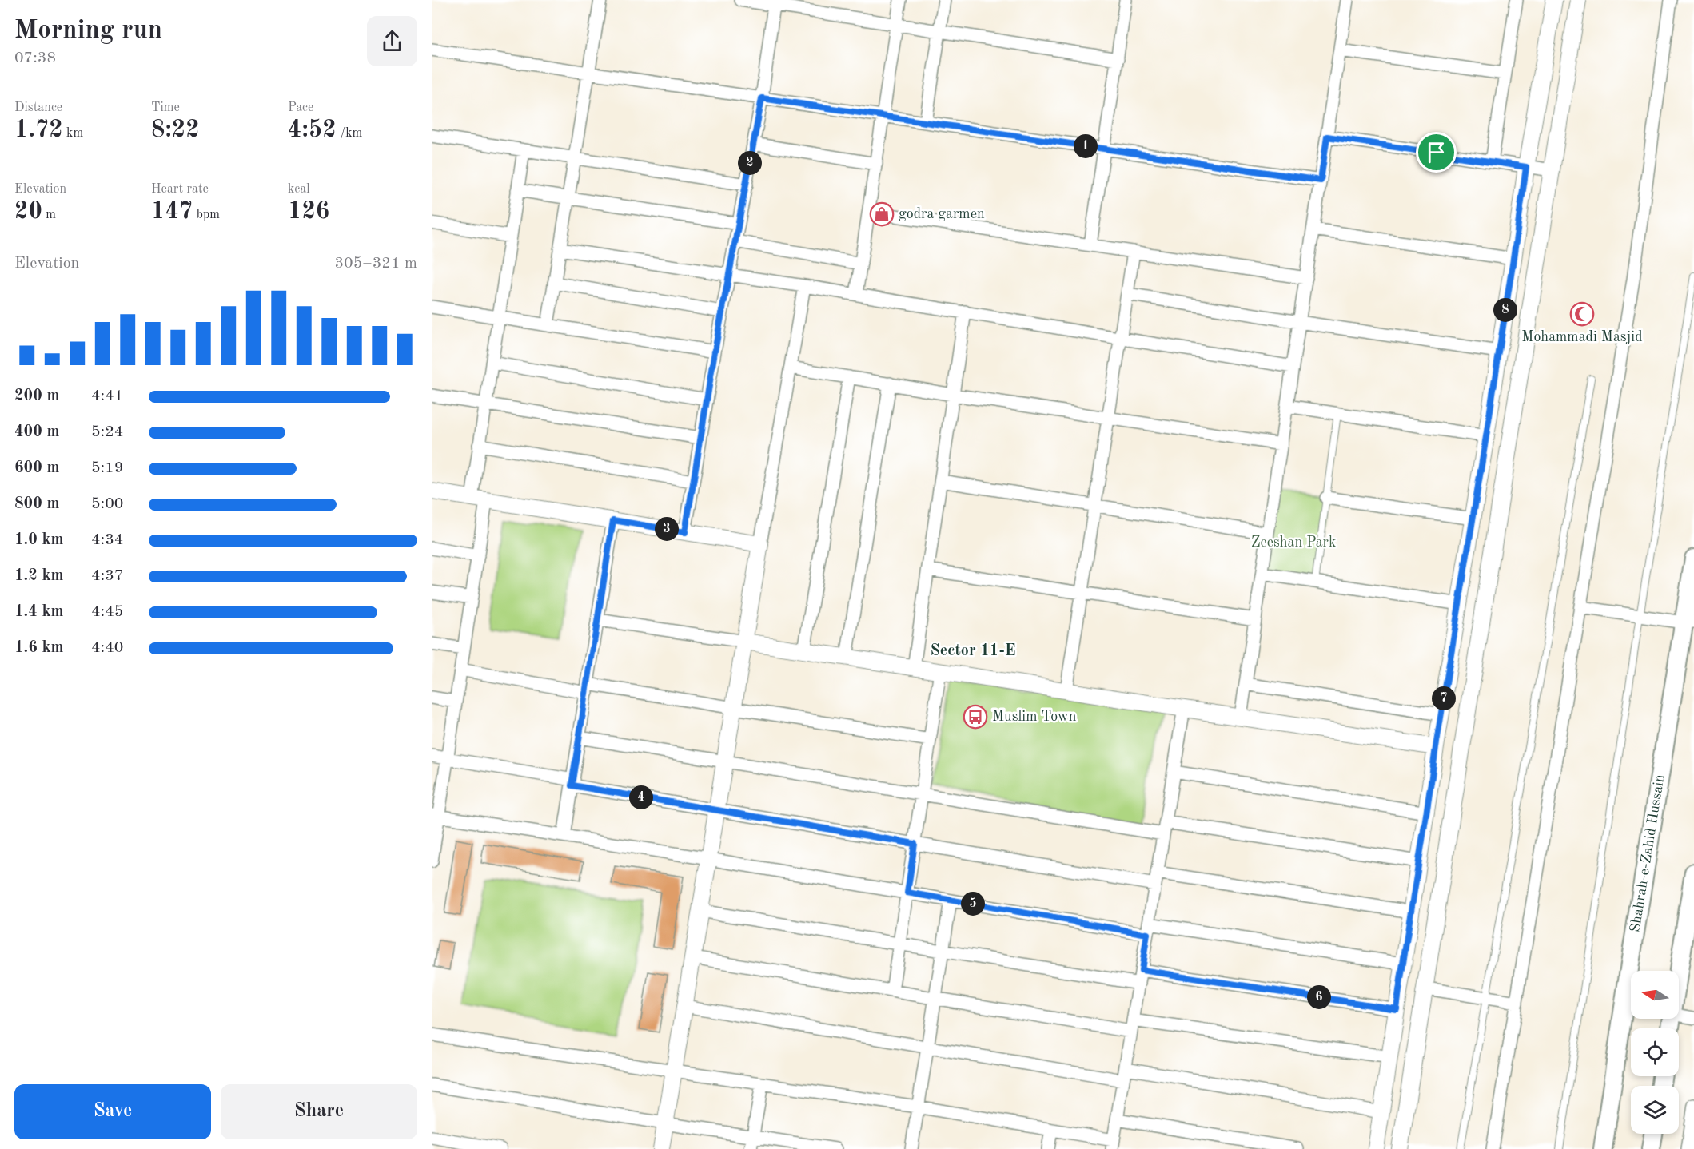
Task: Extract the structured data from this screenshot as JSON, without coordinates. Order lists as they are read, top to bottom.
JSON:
{
  "streets": {
    "main road": ["Shahrah-e-Zahid Hussain"]
  },
  "districts": ["Sector 11-E"],
  "parks": ["Zeeshan Park"],
  "places": {
    "shop": ["godra garmen"],
    "mosque": ["Mohammadi Masjid"],
    "bus stop": ["Muslim Town"]
  },
  "north": "left",
  "page": {
    "heading": ["Morning run", "07:38"],
    "stats": [
      ["Distance", "1.72 km"],
      ["Time", "8:22"],
      ["Pace", "4:52 /km"],
      ["Elevation", "20 m"],
      ["Heart rate", "147 bpm"],
      ["kcal", "126"]
    ],
    "pins": [
      "1",
      "2",
      "8",
      "3",
      "7",
      "4",
      "5",
      "6"
    ],
    "chart": ["Elevation", "305–321 m"],
    "list": [
      {
        "name": "200 m",
        "note": "4:41"
      },
      {
        "name": "400 m",
        "note": "5:24"
      },
      {
        "name": "600 m",
        "note": "5:19"
      },
      {
        "name": "800 m",
        "note": "5:00"
      },
      {
        "name": "1.0 km",
        "note": "4:34"
      },
      {
        "name": "1.2 km",
        "note": "4:37"
      },
      {
        "name": "1.4 km",
        "note": "4:45"
      },
      {
        "name": "1.6 km",
        "note": "4:40"
      }
    ],
    "buttons": ["Save", "Share"]
  }
}
